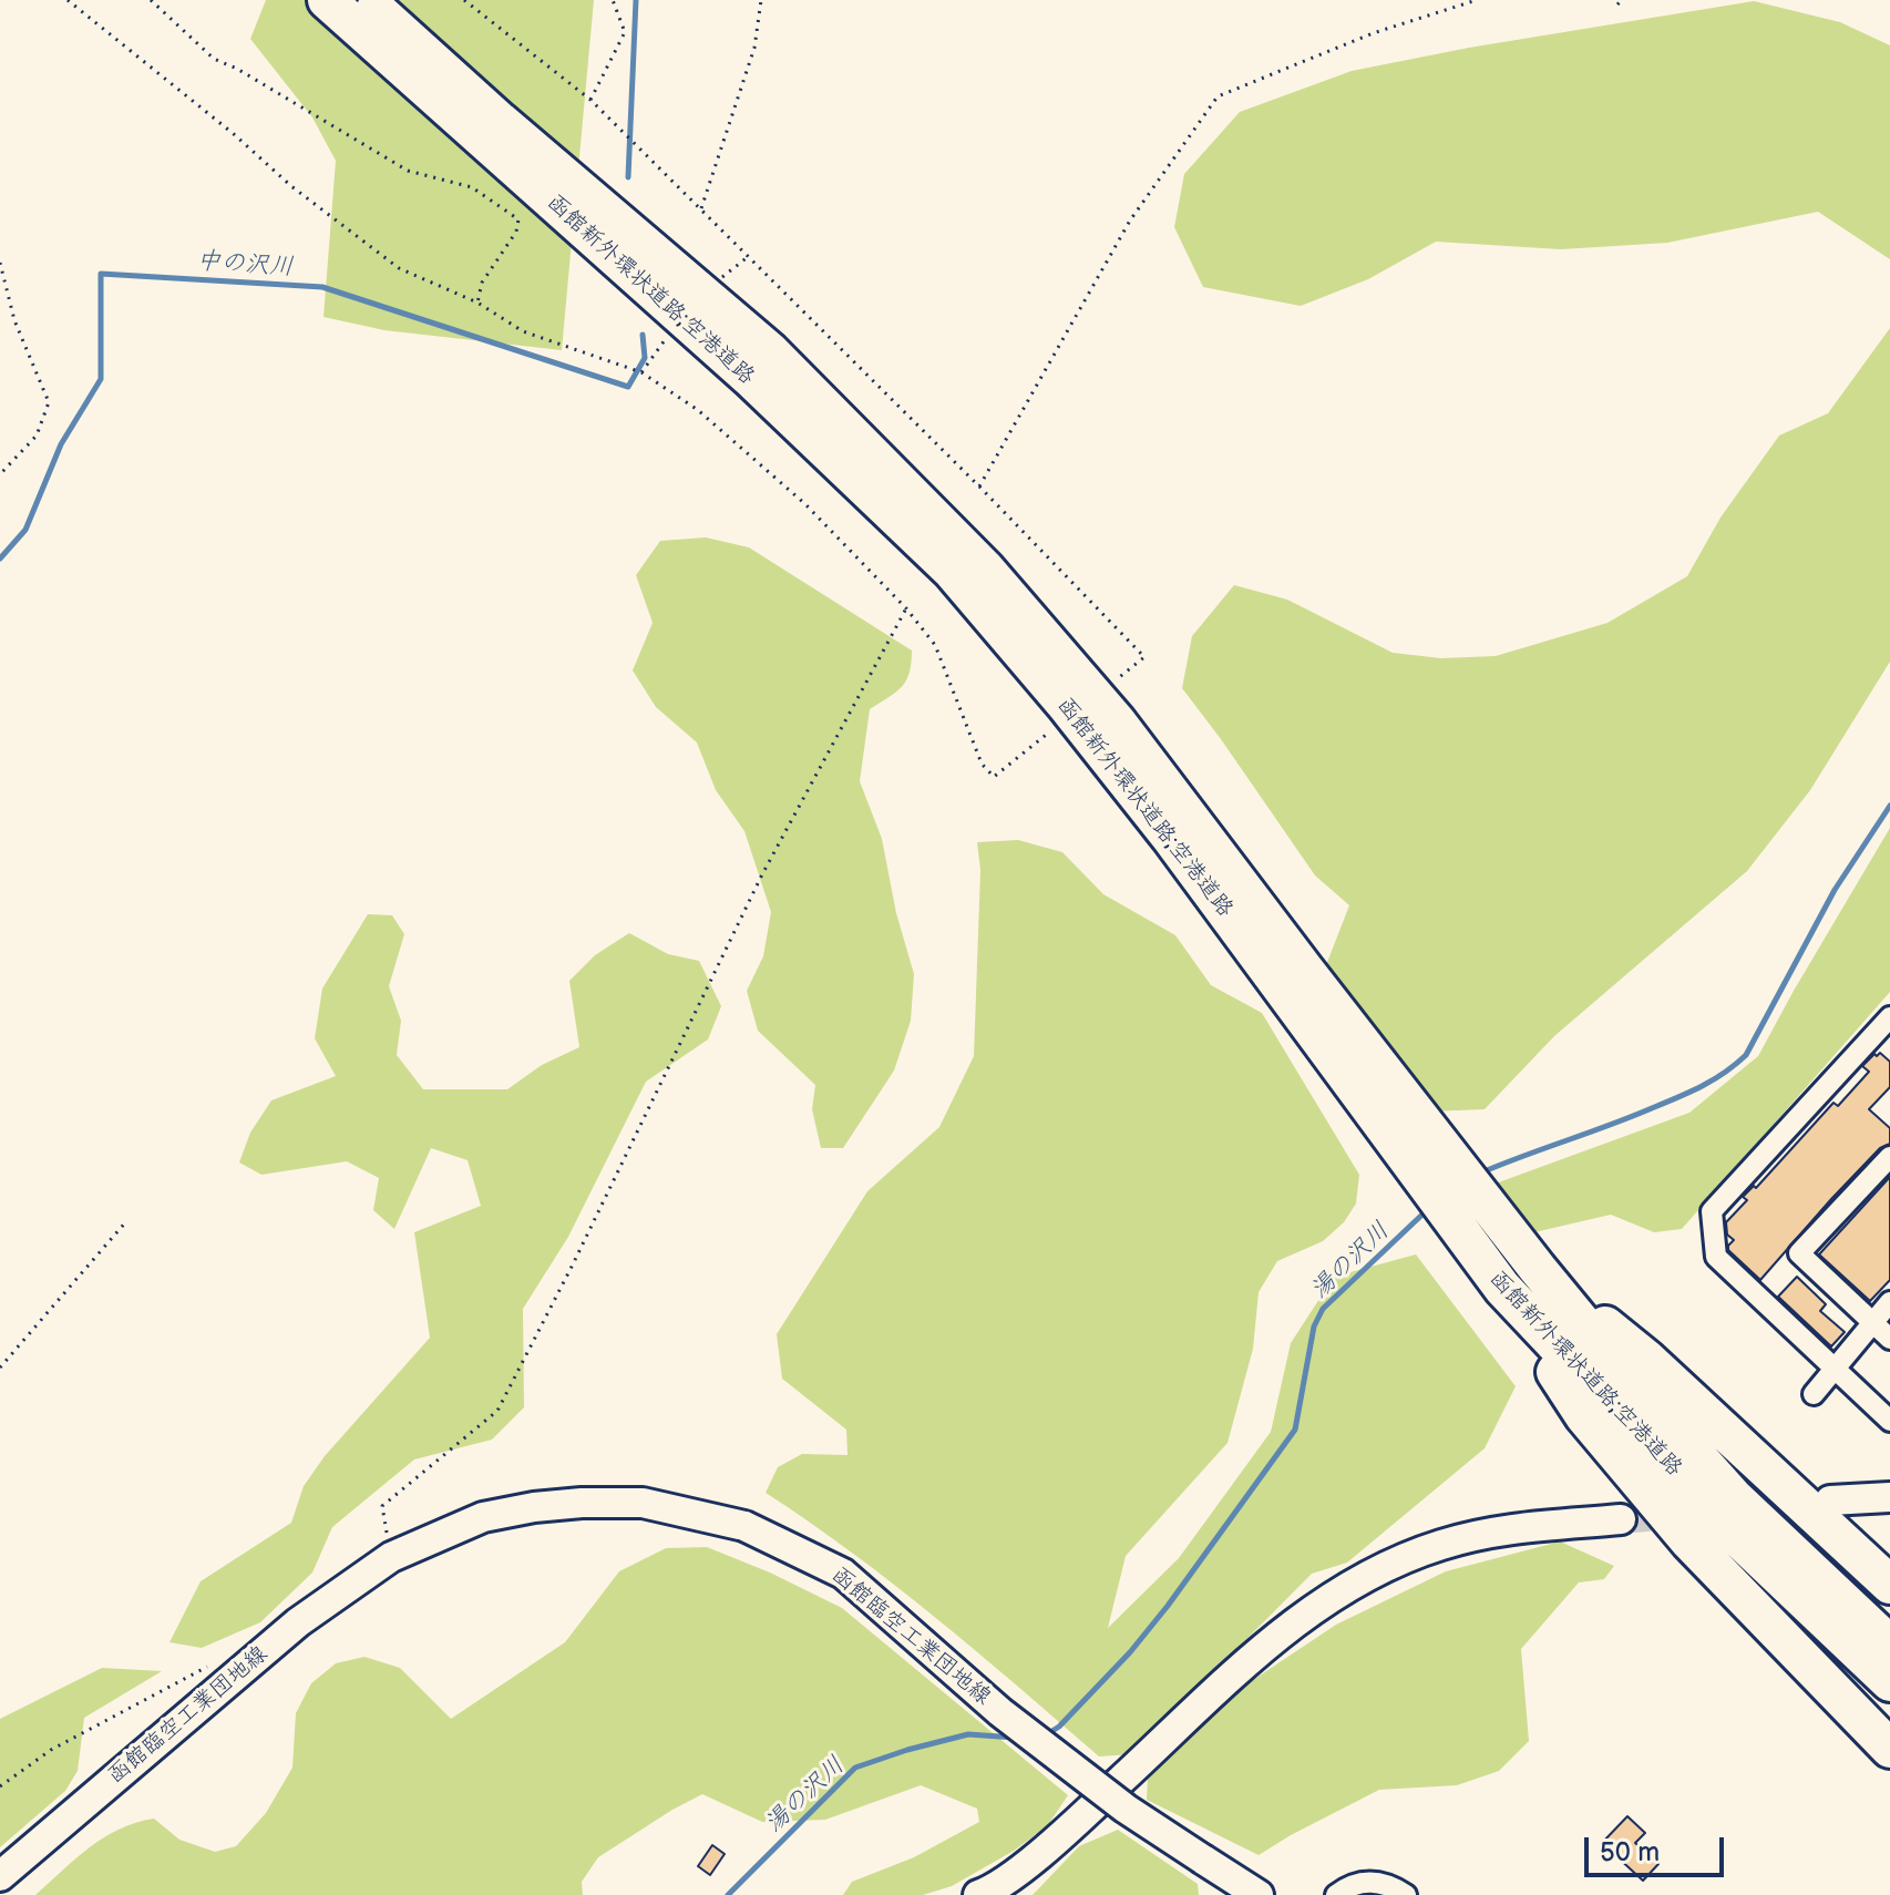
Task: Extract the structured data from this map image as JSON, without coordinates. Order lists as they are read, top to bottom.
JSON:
{
  "streets": {
    "highway": ["函館新外環状道路;空港道路"],
    "main road": ["函館臨空工業団地線"]
  },
  "water": ["中の沢川", "湯の沢川"],
  "scale_bar": "50 m"
}
